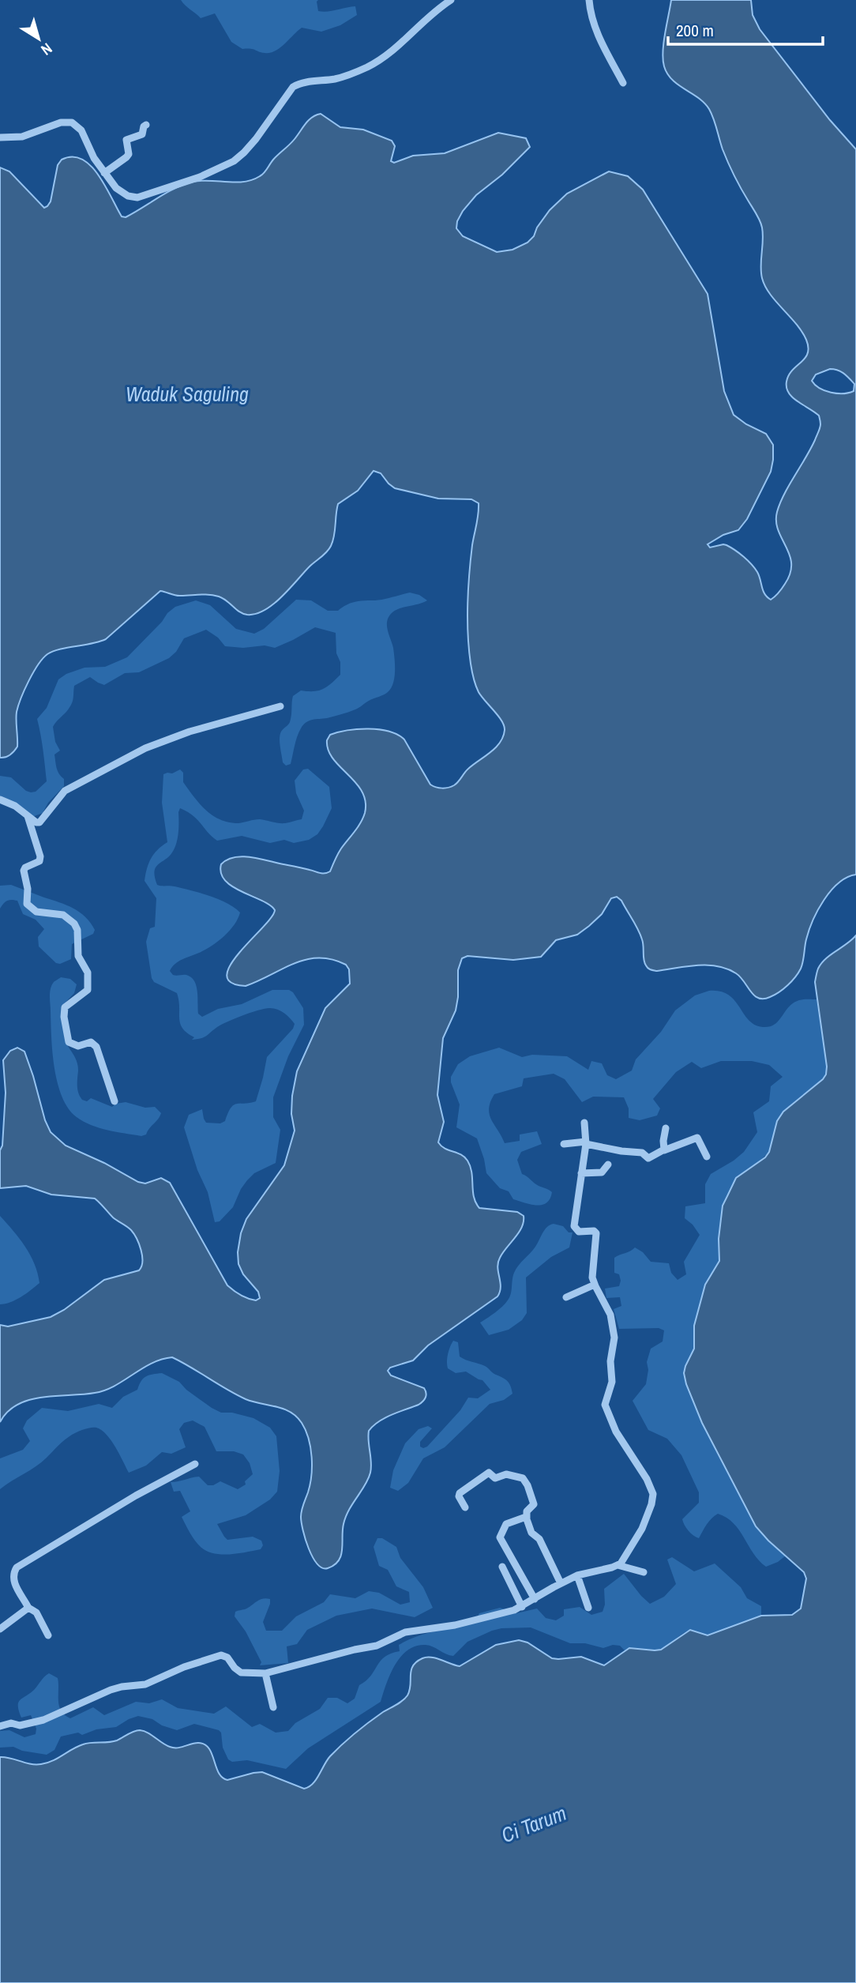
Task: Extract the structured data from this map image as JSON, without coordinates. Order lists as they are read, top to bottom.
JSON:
{
  "water": ["Waduk Saguling", "Ci Tarum"],
  "scale_bar": "200 m",
  "north": "bottom right"
}
